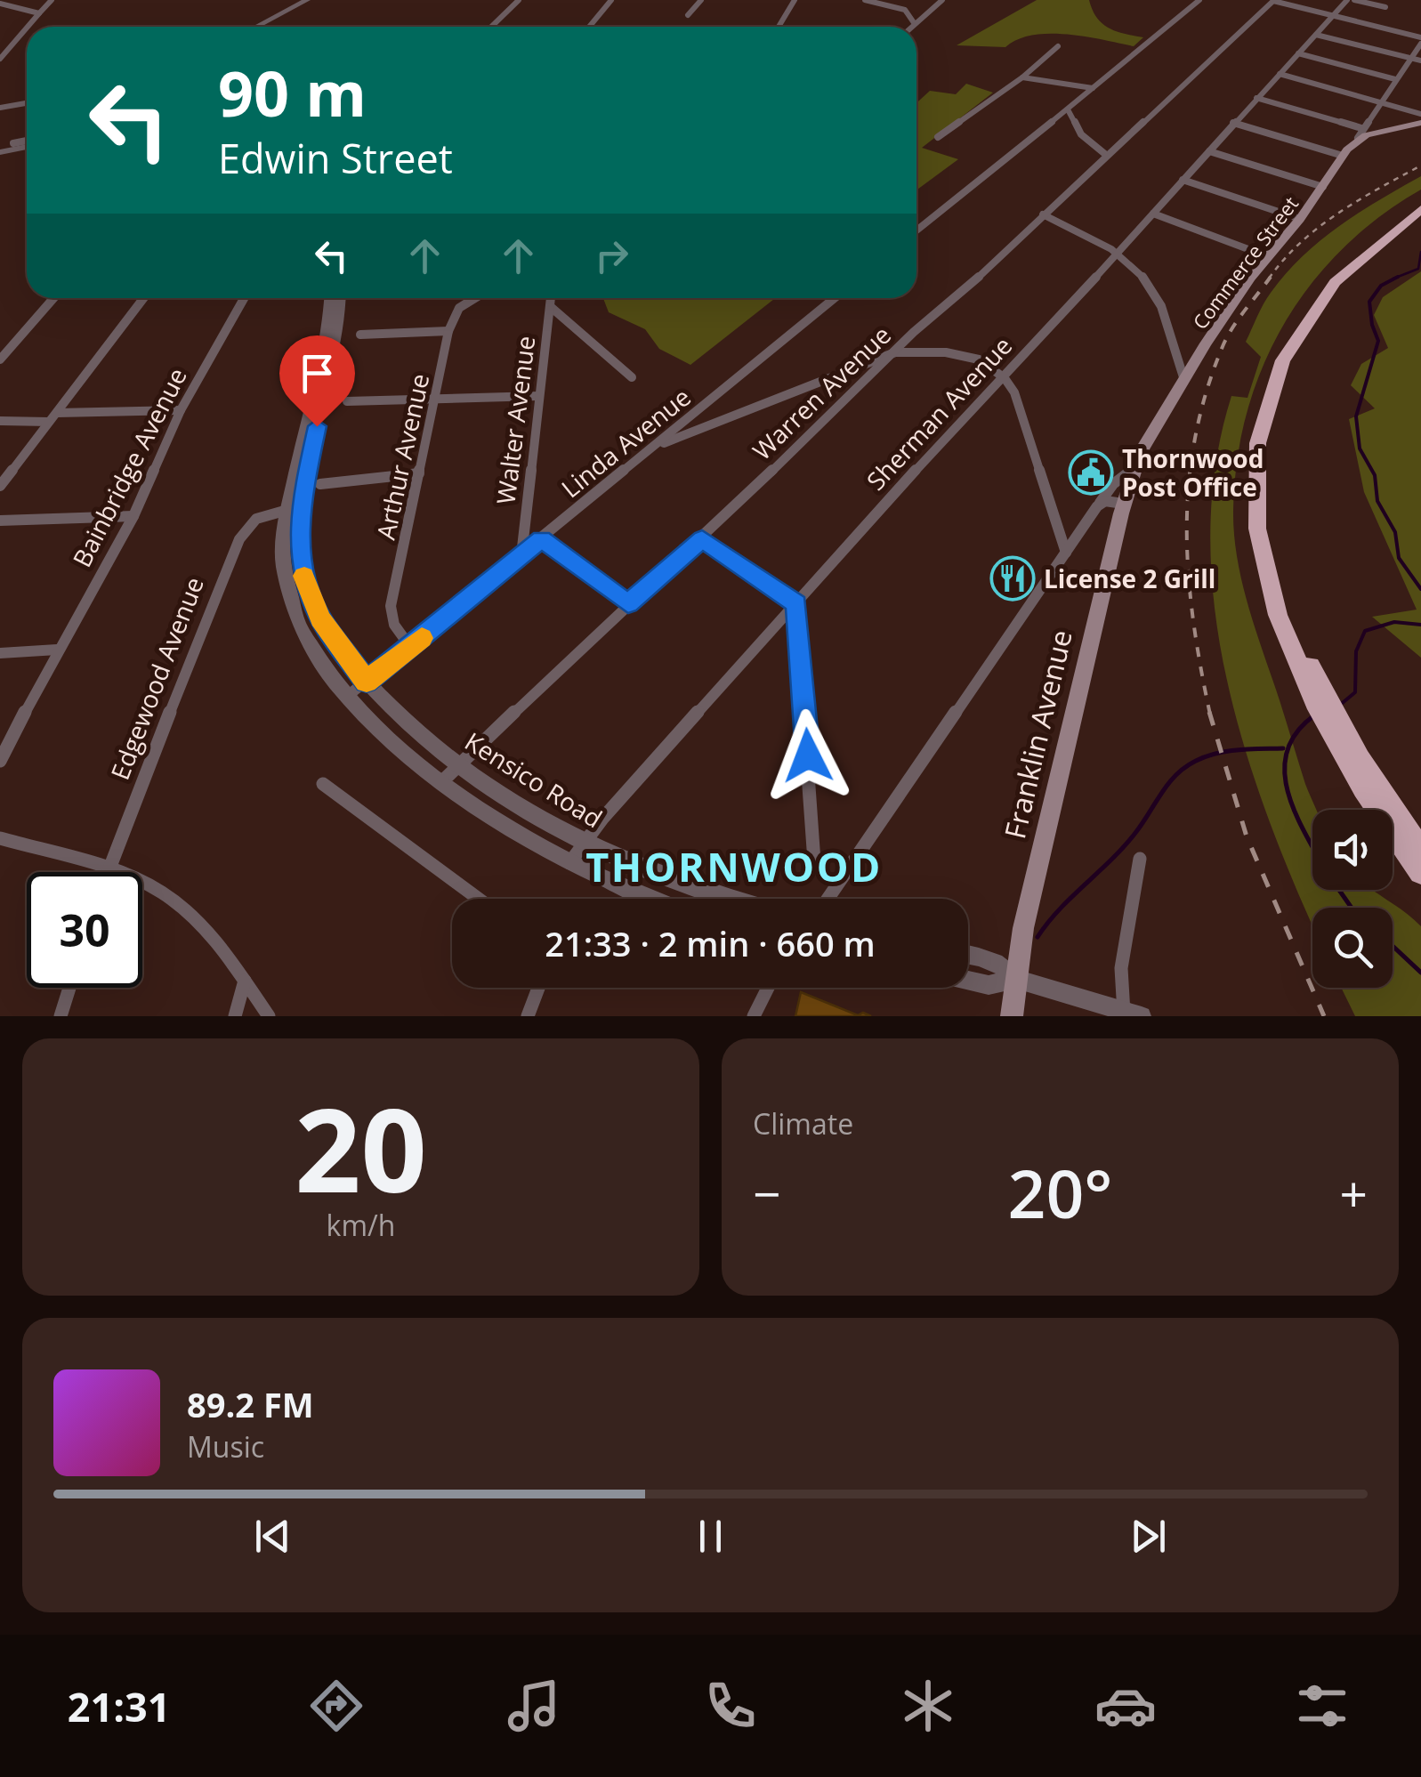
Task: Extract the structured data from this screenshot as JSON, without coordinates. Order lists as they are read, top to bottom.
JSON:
{
  "streets": {
    "main road": ["Commerce Street", "Franklin Avenue"],
    "street": [
      "Warren Avenue",
      "Sherman Avenue",
      "Walter Avenue",
      "Linda Avenue",
      "Arthur Avenue",
      "Bainbridge Avenue",
      "Edgewood Avenue",
      "Kensico Road"
    ]
  },
  "crossings": [
    ["Commerce Street", "Franklin Avenue"],
    ["Warren Avenue", "Kensico Road"],
    ["Sherman Avenue", "Kensico Road"],
    ["Walter Avenue", "Linda Avenue"],
    ["Linda Avenue", "Arthur Avenue"],
    ["Linda Avenue", "Kensico Road"]
  ],
  "districts": ["THORNWOOD"],
  "places": {
    "public building": ["Thornwood Post Office"],
    "restaurant": ["License 2 Grill"]
  },
  "page": {
    "turn": ["90 m", "Edwin Street"],
    "limit": "30",
    "trip": "21:33 · 2 min · 660 m",
    "tile": [
      ["20", "km/h"],
      "Climate"
    ],
    "heat": ["−", "20°", "+"],
    "song": ["89.2 FM", "Music"],
    "tabs": "21:31"
  }
}
